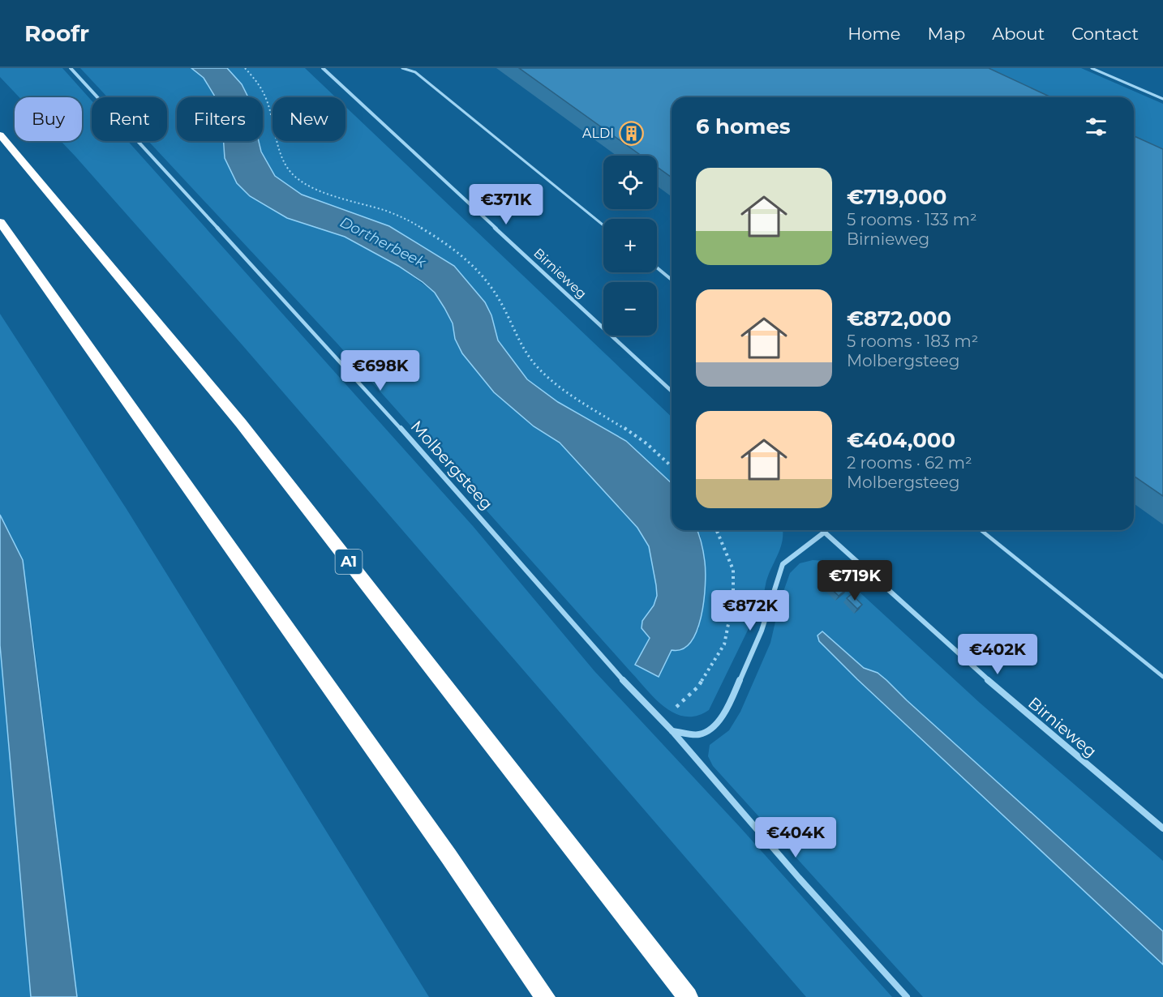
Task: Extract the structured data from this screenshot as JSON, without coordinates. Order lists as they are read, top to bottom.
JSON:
{
  "streets": {
    "highway": ["A1"],
    "street": ["Birnieweg", "Molbergsteeg"]
  },
  "water": ["Dortherbeek"],
  "places": {
    "building": ["ALDI"]
  },
  "page": {
    "header": "Roofr",
    "nav": [
      "Home",
      "Map",
      "About",
      "Contact"
    ],
    "chip": [
      "Buy",
      "Rent",
      "Filters",
      "New"
    ],
    "heading": "6 homes",
    "map_buttons": ["+", "−"],
    "list": [
      {
        "name": "€719,000",
        "note": "5 rooms · 133 m² · Birnieweg"
      },
      {
        "name": "€872,000",
        "note": "5 rooms · 183 m² · Molbergsteeg"
      },
      {
        "name": "€404,000",
        "note": "2 rooms · 62 m² · Molbergsteeg"
      }
    ],
    "price": [
      "€371K",
      "€698K",
      "€719K",
      "€872K",
      "€402K",
      "€404K"
    ]
  }
}
